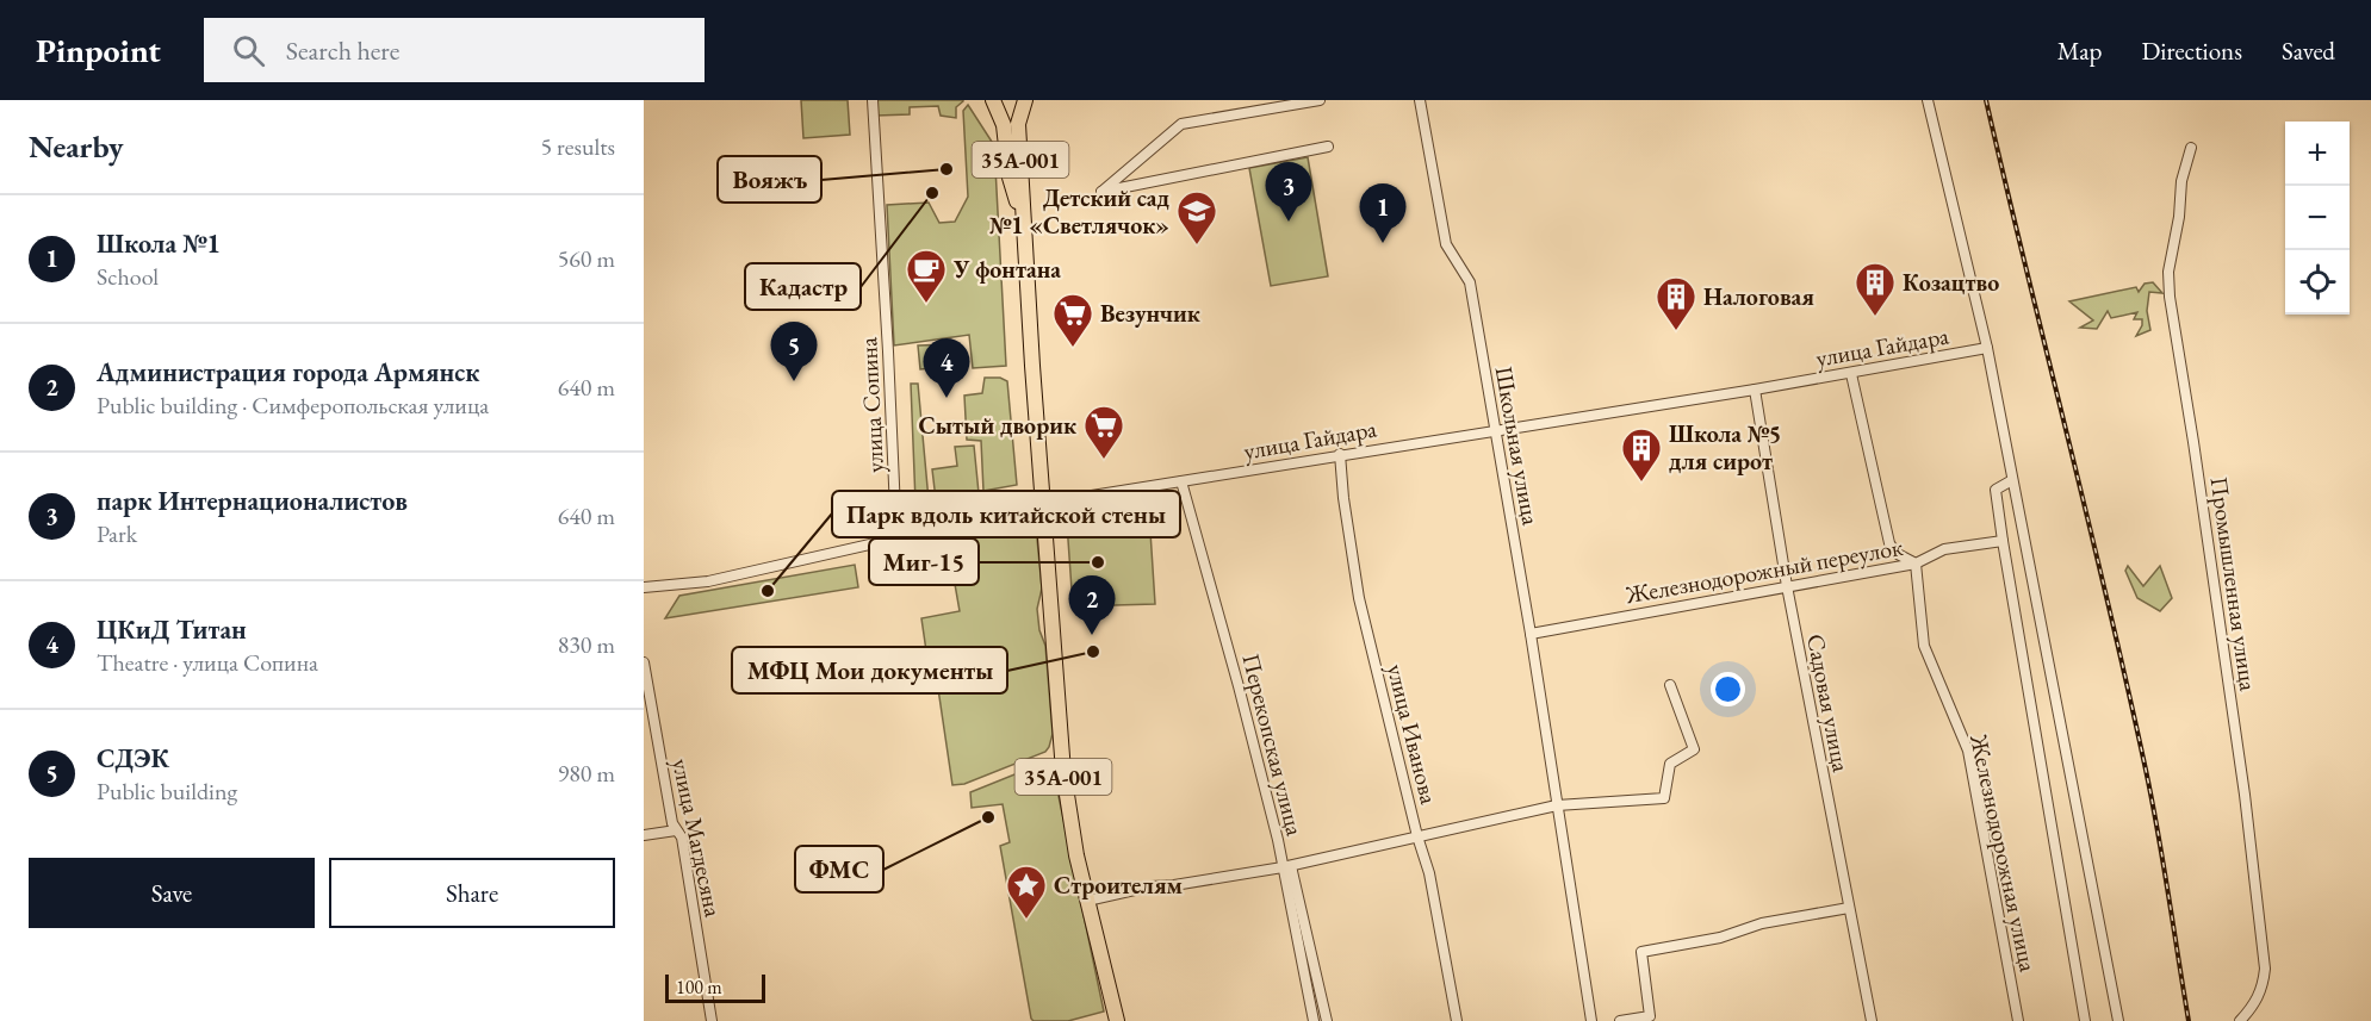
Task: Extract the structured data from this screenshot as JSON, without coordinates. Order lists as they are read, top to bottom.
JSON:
{
  "streets": {
    "highway": ["35А-001"],
    "street": [
      "улица Гайдара",
      "улица Сопина",
      "Школьная улица",
      "Железнодорожный переулок",
      "Промышленная улица",
      "Садовая улица",
      "улица Иванова",
      "Перекопская улица",
      "улица Магдесяна",
      "Железнодорожная улица"
    ]
  },
  "crossings": [
    ["35А-001", "улица Гайдара"],
    ["улица Гайдара", "улица Сопина"],
    ["улица Гайдара", "Школьная улица"],
    ["улица Гайдара", "Садовая улица"],
    ["улица Гайдара", "улица Иванова"],
    ["улица Гайдара", "Перекопская улица"],
    ["Школьная улица", "Железнодорожный переулок"],
    ["Железнодорожный переулок", "Садовая улица"],
    ["Железнодорожный переулок", "Железнодорожная улица"]
  ],
  "places": {
    "other": [
      "Вояжъ",
      "Кадастр",
      "Миг-15",
      "Парк вдоль китайской стены",
      "МФЦ Мои документы",
      "ФМС"
    ],
    "school or university": ["Детский сад №1 «Светлячок»"],
    "cafe": ["У фонтана"],
    "building": ["Козацтво", "Налоговая", "Школа №5 для сирот"],
    "supermarket": ["Везунчик", "Сытый дворик"],
    "place": ["Строителям"]
  },
  "scale_bar": "100 m",
  "page": {
    "header": "Pinpoint",
    "search": "Search here",
    "nav": ["Map", "Directions", "Saved"],
    "heading": ["Nearby", "5 results"],
    "map_buttons": ["+", "−"],
    "pins": [
      "3",
      "1",
      "5",
      "4",
      "2"
    ],
    "list": [
      {
        "mark": "1",
        "name": "Школа №1",
        "note": "School",
        "value": "560 m"
      },
      {
        "mark": "2",
        "name": "Администрация города Армянск",
        "note": "Public building · Симферопольская улица",
        "value": "640 m"
      },
      {
        "mark": "3",
        "name": "парк Интернационалистов",
        "note": "Park",
        "value": "640 m"
      },
      {
        "mark": "4",
        "name": "ЦКиД Титан",
        "note": "Theatre · улица Сопина",
        "value": "830 m"
      },
      {
        "mark": "5",
        "name": "СДЭК",
        "note": "Public building",
        "value": "980 m"
      }
    ],
    "buttons": ["Save", "Share"],
    "scale": "100 m"
  }
}
